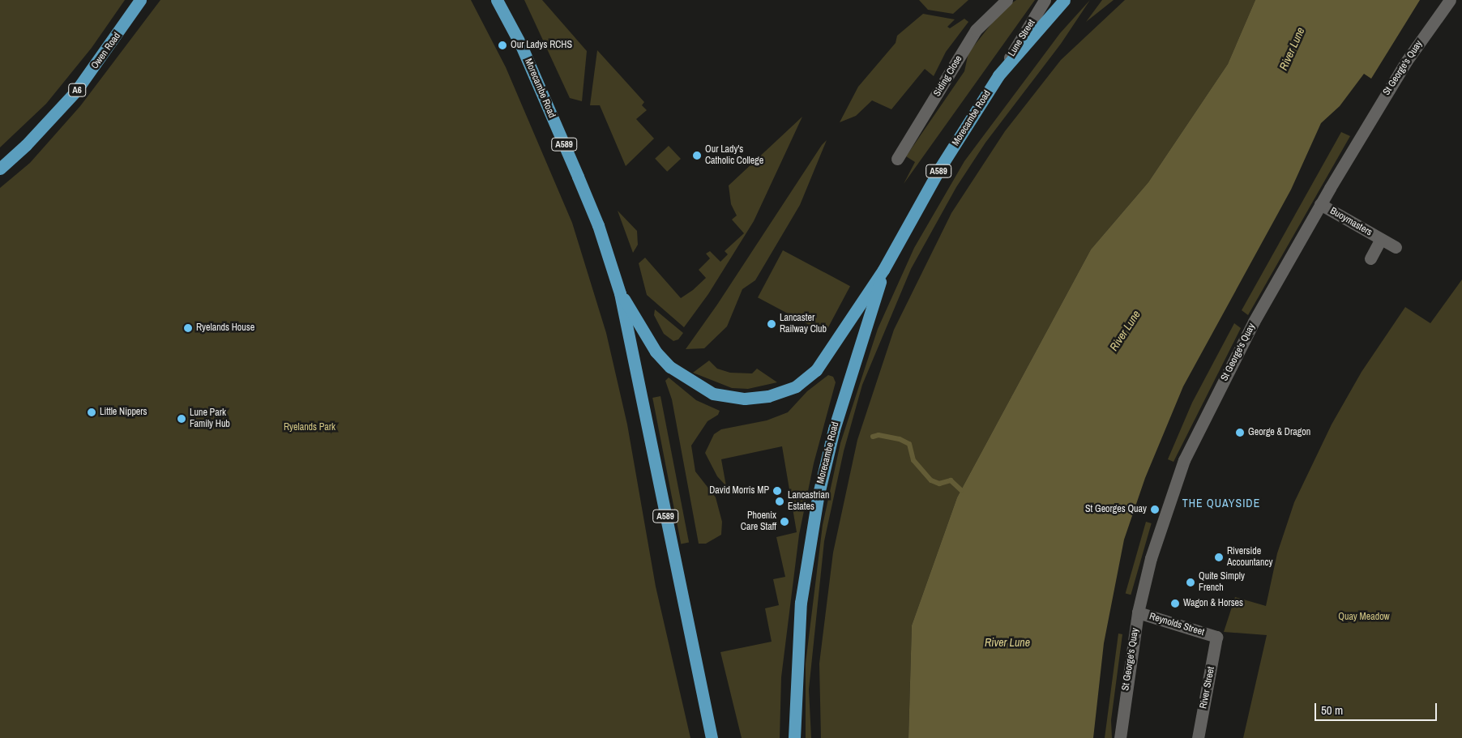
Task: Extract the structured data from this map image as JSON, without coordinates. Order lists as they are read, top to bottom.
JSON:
{
  "streets": {
    "main road": [
      "Owen Road",
      "Morecambe Road",
      "A6",
      "A589"
    ],
    "street": [
      "Lune Street",
      "St George's Quay",
      "Siding Close",
      "Buoymasters",
      "Reynolds Street",
      "River Street"
    ]
  },
  "crossings": [
    ["Lune Street", "Morecambe Road"],
    ["St George's Quay", "Buoymasters"],
    ["St George's Quay", "Reynolds Street"],
    ["Reynolds Street", "River Street"]
  ],
  "districts": ["THE QUAYSIDE"],
  "water": ["River Lune"],
  "parks": ["Ryelands Park", "Quay Meadow"],
  "places": [
    "Our Ladys RCHS",
    "Our Lady's Catholic College",
    "Lancaster Railway Club",
    "Ryelands House",
    "Little Nippers",
    "Lune Park Family Hub",
    "George & Dragon",
    "David Morris MP",
    "Lancastrian Estates",
    "St Georges Quay",
    "Phoenix Care Staff",
    "Riverside Accountancy",
    "Quite Simply French",
    "Wagon & Horses"
  ],
  "scale_bar": "50 m"
}
